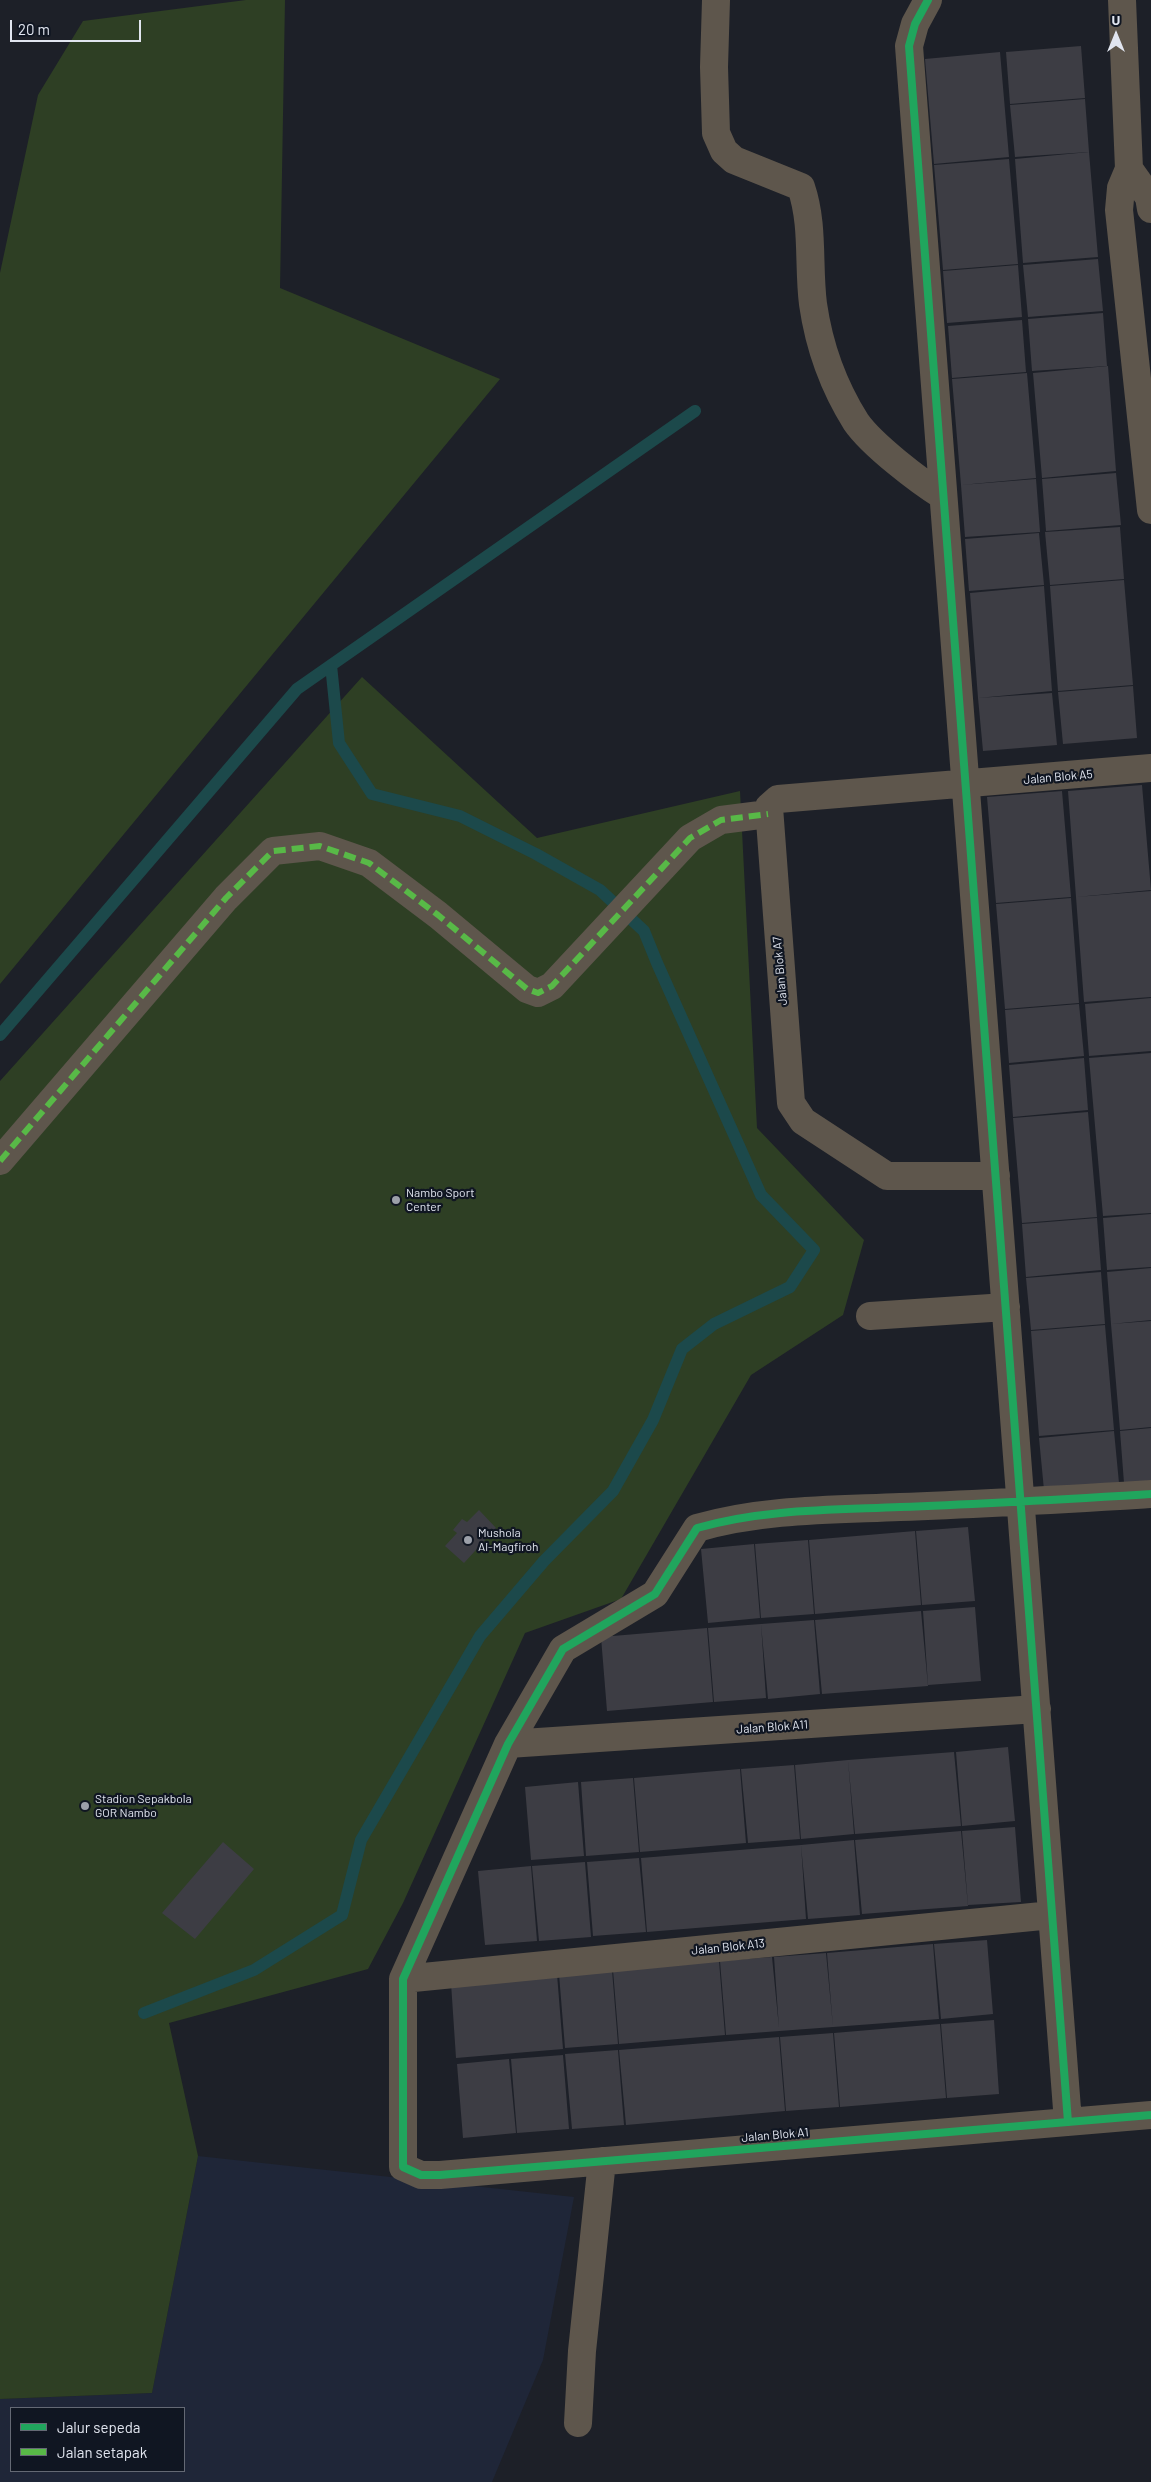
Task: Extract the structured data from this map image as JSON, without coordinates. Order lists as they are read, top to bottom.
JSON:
{
  "streets": {
    "street": [
      "Jalan Blok A5",
      "Jalan Blok A7",
      "Jalan Blok A11",
      "Jalan Blok A13",
      "Jalan Blok A1"
    ]
  },
  "crossings": [
    ["Jalan Blok A13", "Jalan Blok A1"]
  ],
  "places": ["Nambo Sport Center", "Mushola Al-Magfiroh", "Stadion Sepakbola GOR Nambo"],
  "legend": ["Jalur sepeda", "Jalan setapak"],
  "scale_bar": "20 m",
  "north": "top"
}
